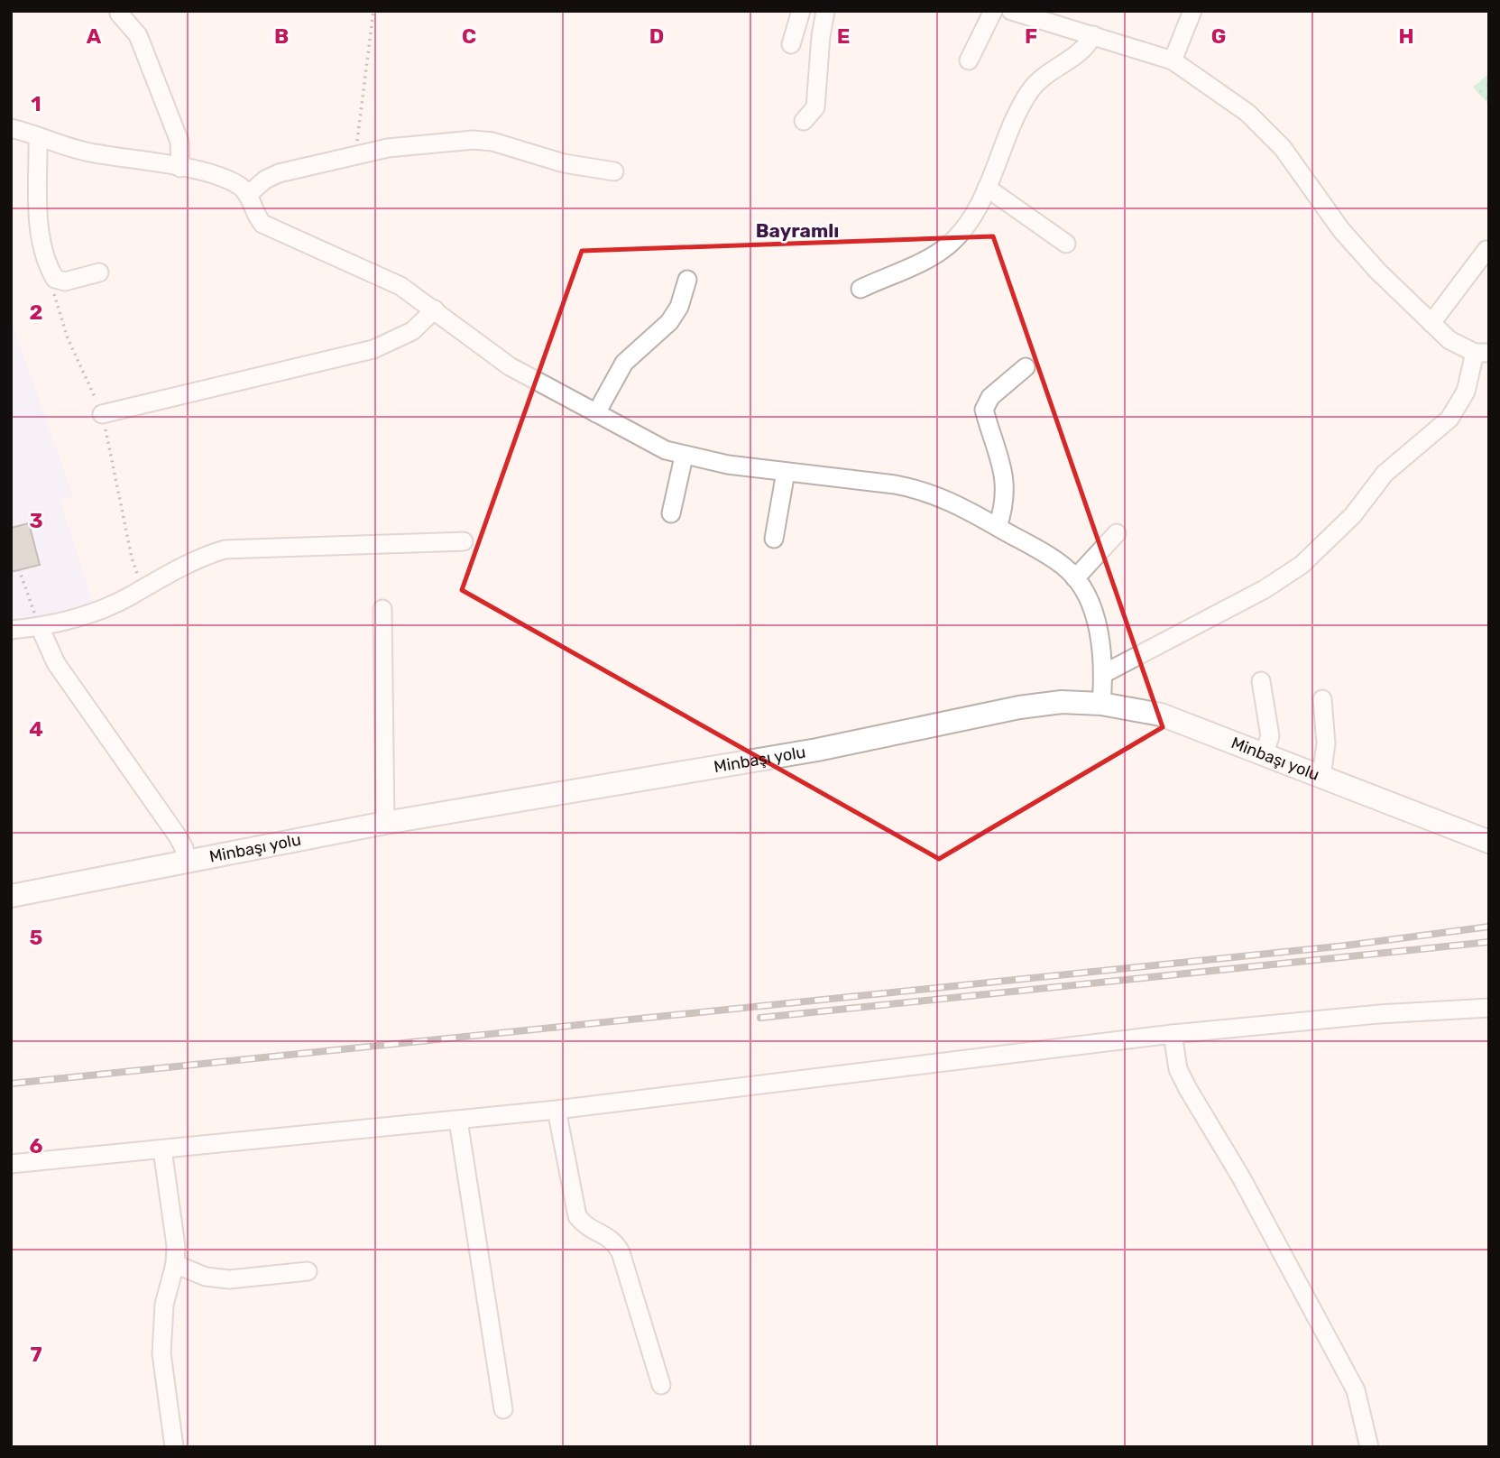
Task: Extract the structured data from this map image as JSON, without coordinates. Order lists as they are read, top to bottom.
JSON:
{
  "streets": {
    "street": ["Minbaşı yolu"]
  },
  "districts": ["Bayramlı"],
  "grid": {
    "columns": [
      "A",
      "B",
      "C",
      "D",
      "E",
      "F",
      "G",
      "H"
    ],
    "rows": [
      "1",
      "2",
      "3",
      "4",
      "5",
      "6",
      "7"
    ]
  }
}
